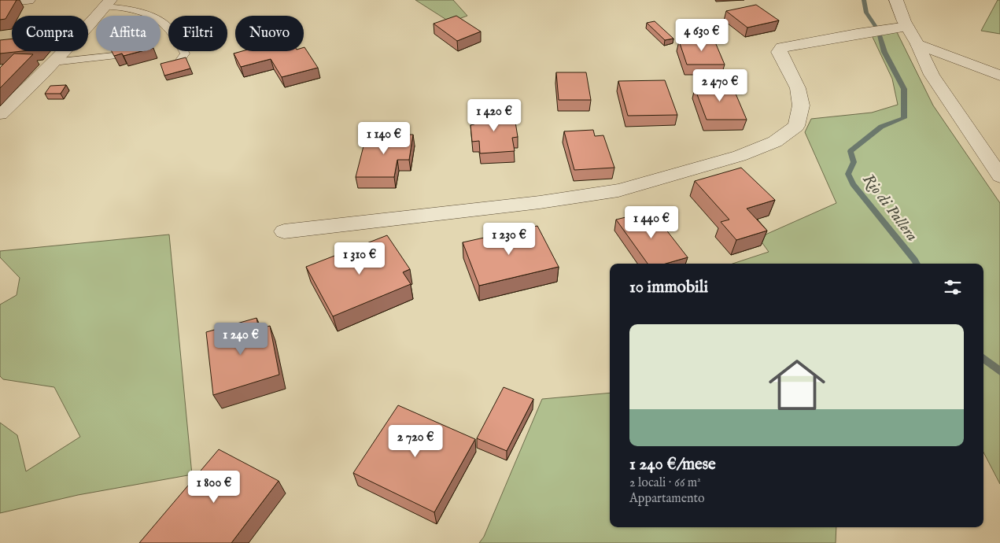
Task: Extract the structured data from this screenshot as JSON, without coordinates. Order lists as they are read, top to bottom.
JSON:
{
  "water": ["Rio di Pallera"],
  "page": {
    "chip": [
      "Compra",
      "Affitta",
      "Filtri",
      "Nuovo"
    ],
    "price": [
      "4 630 €",
      "2 470 €",
      "1 420 €",
      "1 140 €",
      "1 440 €",
      "1 230 €",
      "1 310 €",
      "1 240 €",
      "2 720 €",
      "1 800 €"
    ],
    "heading": "10 immobili",
    "list": [
      {
        "name": "1 240 €/mese",
        "note": "2 locali · 66 m² · Appartamento"
      }
    ]
  }
}
